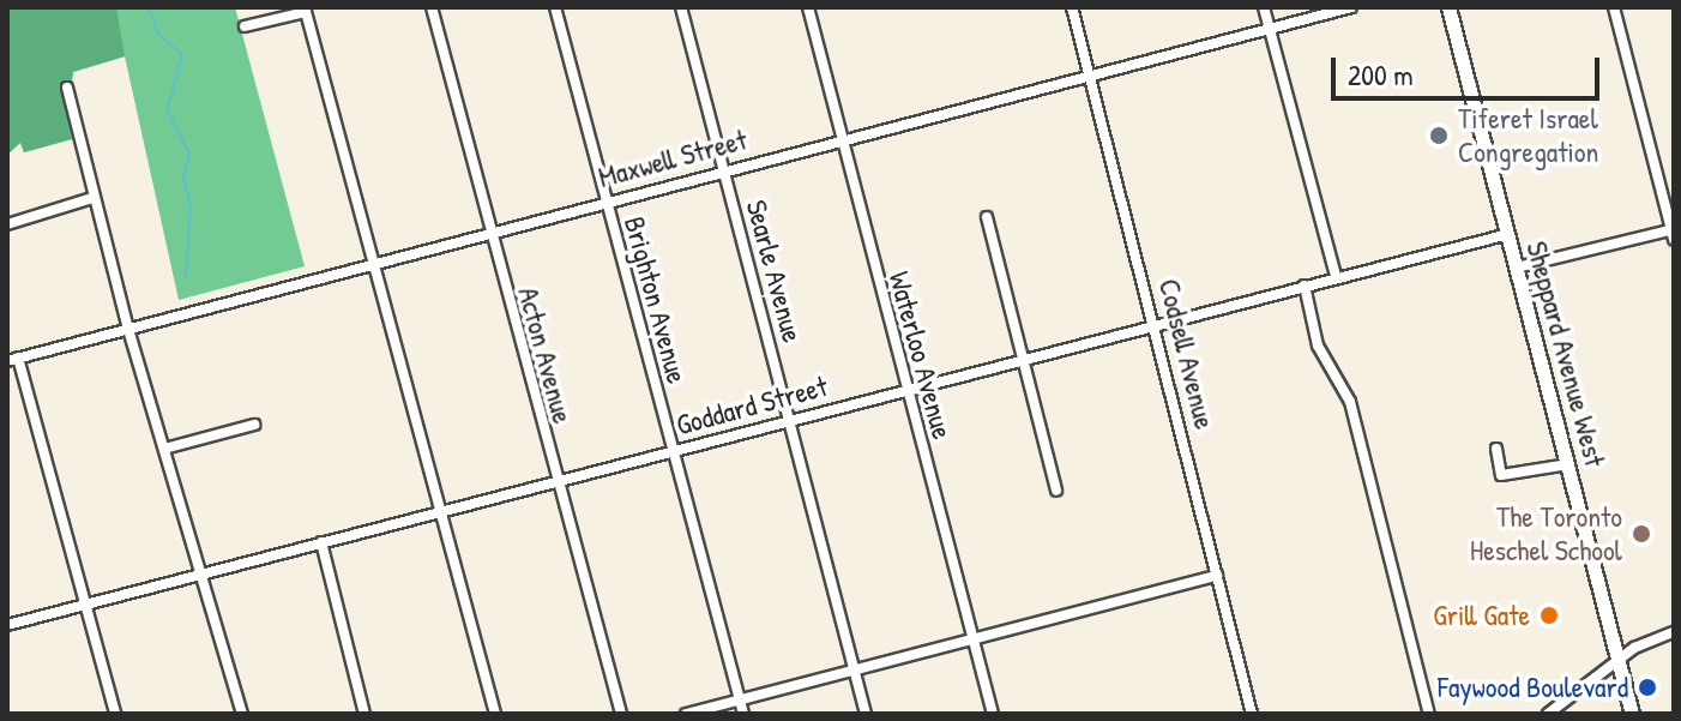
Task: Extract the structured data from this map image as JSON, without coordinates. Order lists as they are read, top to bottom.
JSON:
{
  "streets": {
    "main road": ["Sheppard Avenue West"],
    "street": [
      "Maxwell Street",
      "Searle Avenue",
      "Brighton Avenue",
      "Codsell Avenue",
      "Acton Avenue",
      "Waterloo Avenue",
      "Goddard Street"
    ]
  },
  "crossings": [
    ["Maxwell Street", "Searle Avenue"],
    ["Maxwell Street", "Brighton Avenue"],
    ["Maxwell Street", "Codsell Avenue"],
    ["Maxwell Street", "Acton Avenue"],
    ["Maxwell Street", "Waterloo Avenue"],
    ["Searle Avenue", "Goddard Street"],
    ["Brighton Avenue", "Goddard Street"],
    ["Codsell Avenue", "Goddard Street"],
    ["Sheppard Avenue West", "Goddard Street"],
    ["Acton Avenue", "Goddard Street"],
    ["Waterloo Avenue", "Goddard Street"]
  ],
  "places": [
    "Tiferet Israel Congregation",
    "The Toronto Heschel School",
    "Grill Gate",
    "Faywood Boulevard"
  ],
  "scale_bar": "200 m"
}
